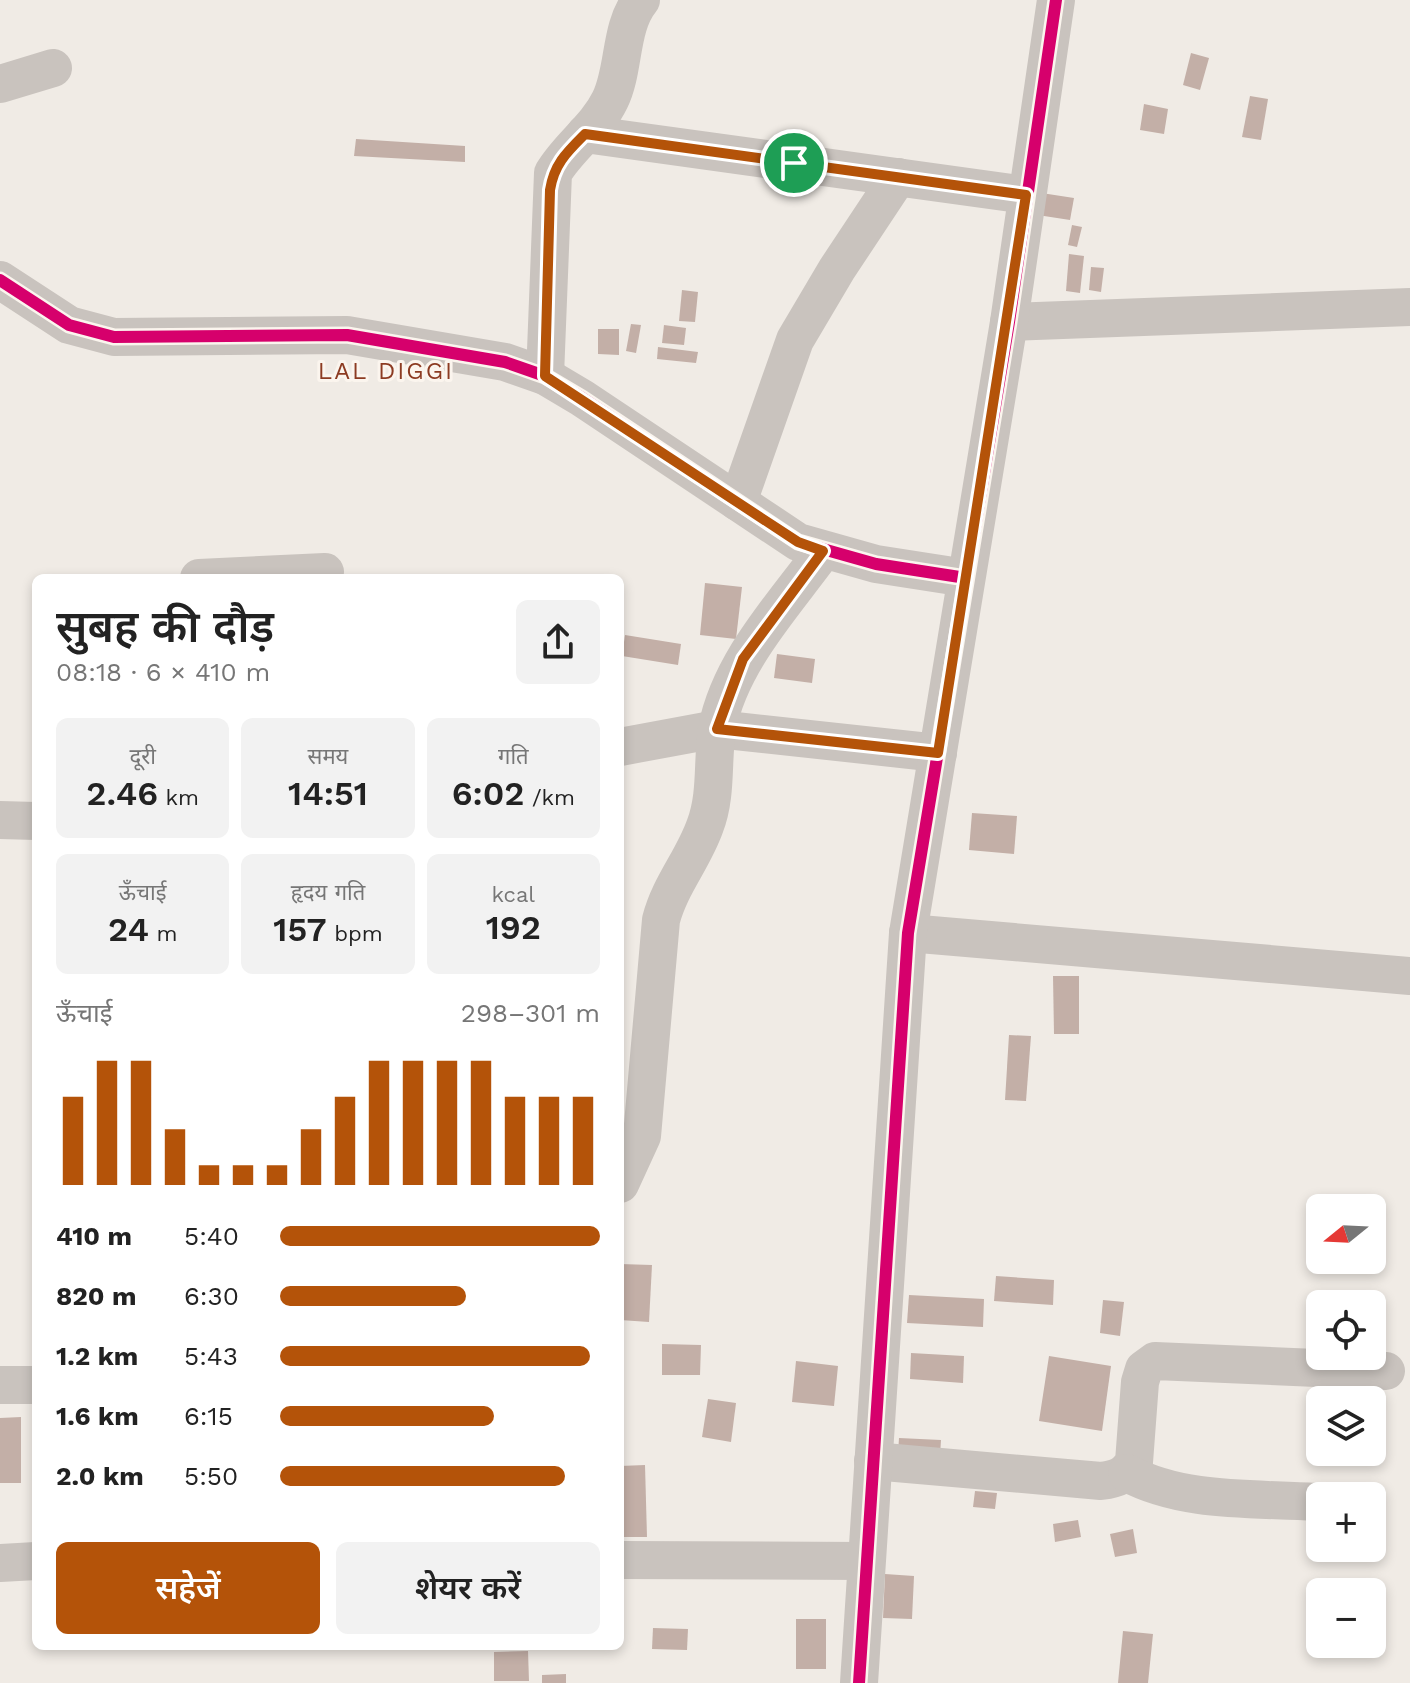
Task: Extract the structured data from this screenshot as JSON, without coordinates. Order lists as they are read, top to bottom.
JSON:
{
  "districts": ["LAL DIGGI"],
  "north": "left",
  "page": {
    "heading": ["सुबह की दौड़", "08:18 · 6 × 410 m"],
    "stats": [
      ["दूरी", "2.46 km"],
      ["समय", "14:51"],
      ["गति", "6:02 /km"],
      ["ऊँचाई", "24 m"],
      ["हृदय गति", "157 bpm"],
      ["kcal", "192"]
    ],
    "chart": ["ऊँचाई", "298–301 m"],
    "map_buttons": ["+", "−"],
    "list": [
      {
        "name": "410 m",
        "note": "5:40"
      },
      {
        "name": "820 m",
        "note": "6:30"
      },
      {
        "name": "1.2 km",
        "note": "5:43"
      },
      {
        "name": "1.6 km",
        "note": "6:15"
      },
      {
        "name": "2.0 km",
        "note": "5:50"
      }
    ],
    "buttons": ["सहेजें", "शेयर करें"]
  }
}
